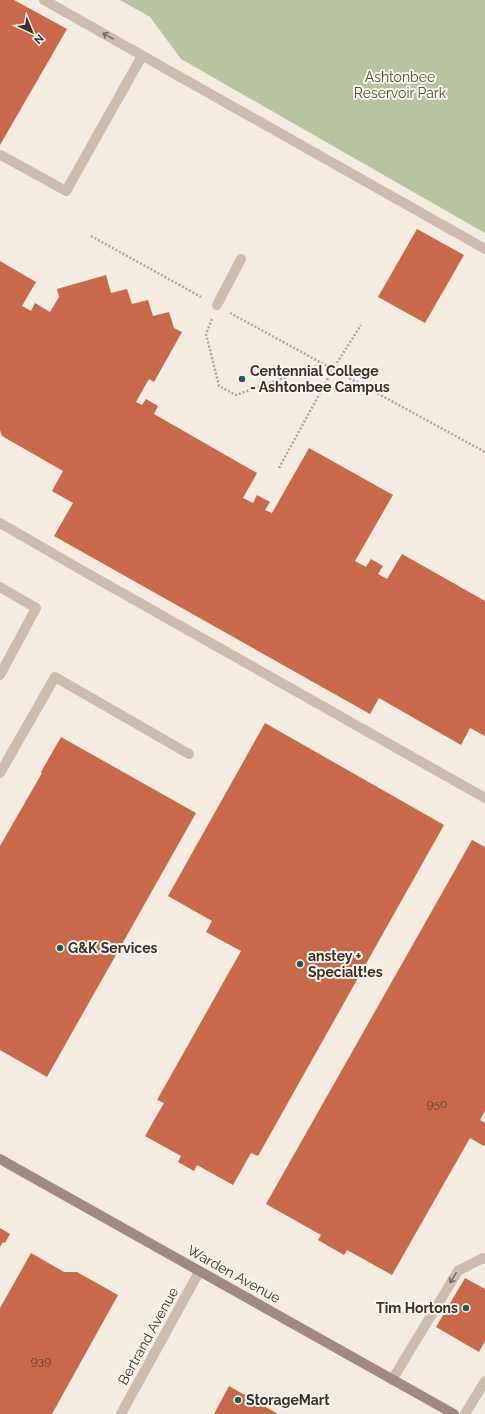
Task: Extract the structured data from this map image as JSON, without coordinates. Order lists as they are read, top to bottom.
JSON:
{
  "streets": {
    "main road": ["Warden Avenue"],
    "street": ["Bertrand Avenue"]
  },
  "crossings": [
    ["Warden Avenue", "Bertrand Avenue"]
  ],
  "parks": ["Ashtonbee Reservoir Park"],
  "places": [
    "Centennial College - Ashtonbee Campus",
    "G&K Services",
    "anstey + Specialt!es",
    "Tim Hortons",
    "StorageMart"
  ],
  "house_numbers": ["950", "939"],
  "north": "bottom right"
}
